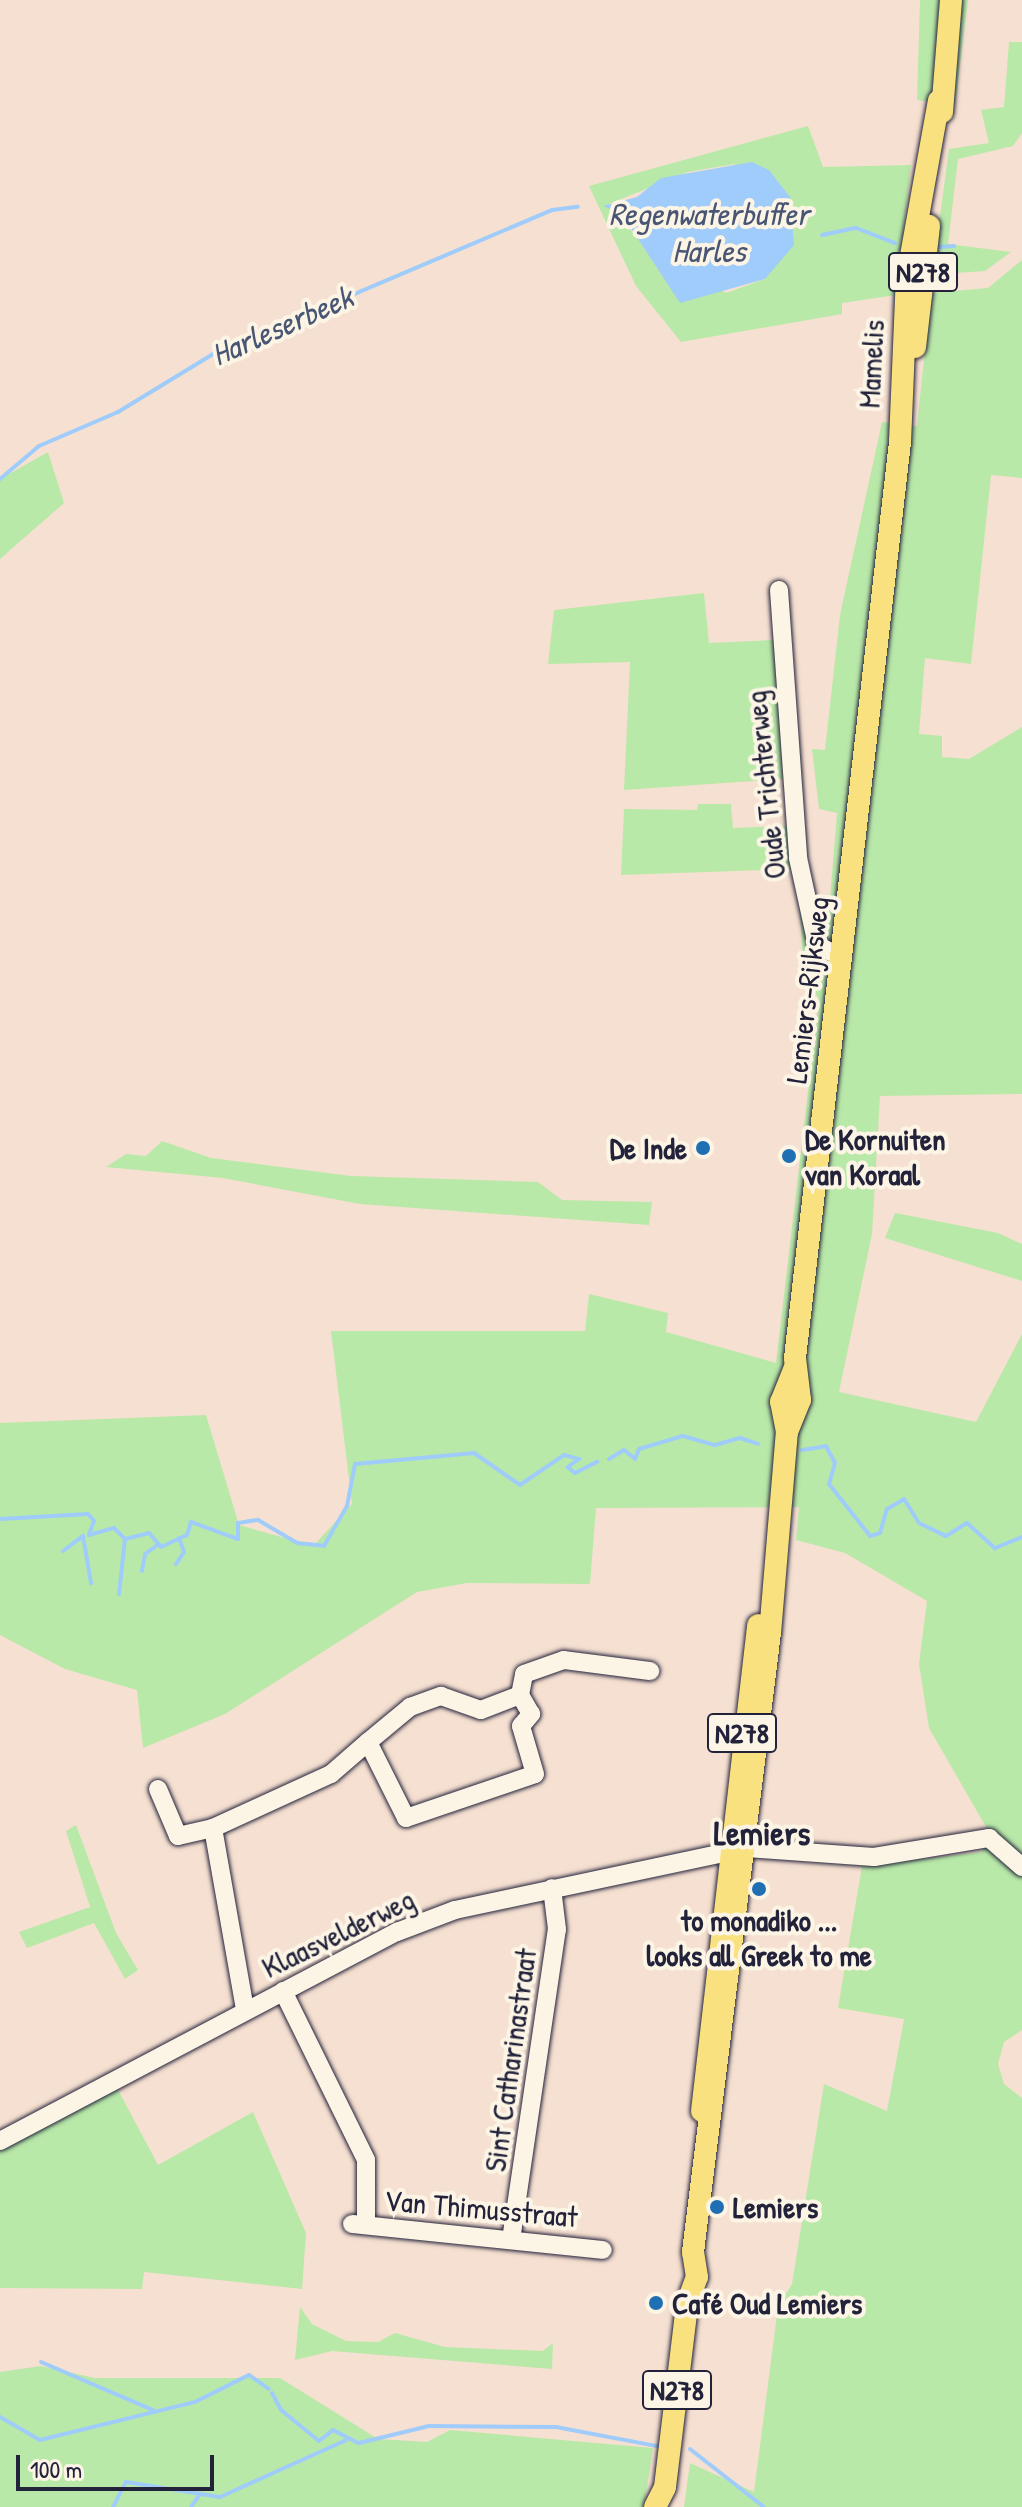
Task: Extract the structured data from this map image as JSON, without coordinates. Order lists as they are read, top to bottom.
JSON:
{
  "streets": {
    "main road": ["N278", "Mamelis", "Lemiers-Rijksweg"],
    "street": [
      "Oude Trichterweg",
      "Klaasvelderweg",
      "Sint Catharinastraat",
      "Van Thimusstraat"
    ]
  },
  "crossings": [
    ["Mamelis", "Lemiers-Rijksweg"],
    ["Oude Trichterweg", "Lemiers-Rijksweg"],
    ["Lemiers-Rijksweg", "Klaasvelderweg"],
    ["Klaasvelderweg", "Sint Catharinastraat"],
    ["Klaasvelderweg", "Van Thimusstraat"],
    ["Sint Catharinastraat", "Van Thimusstraat"]
  ],
  "districts": ["Lemiers"],
  "water": ["Regenwaterbuffer Harles", "Harleserbeek"],
  "places": [
    "De Inde",
    "De Kornuiten van Koraal",
    "to monadiko ... looks all Greek to me",
    "Lemiers",
    "Café Oud Lemiers"
  ],
  "scale_bar": "100 m"
}
